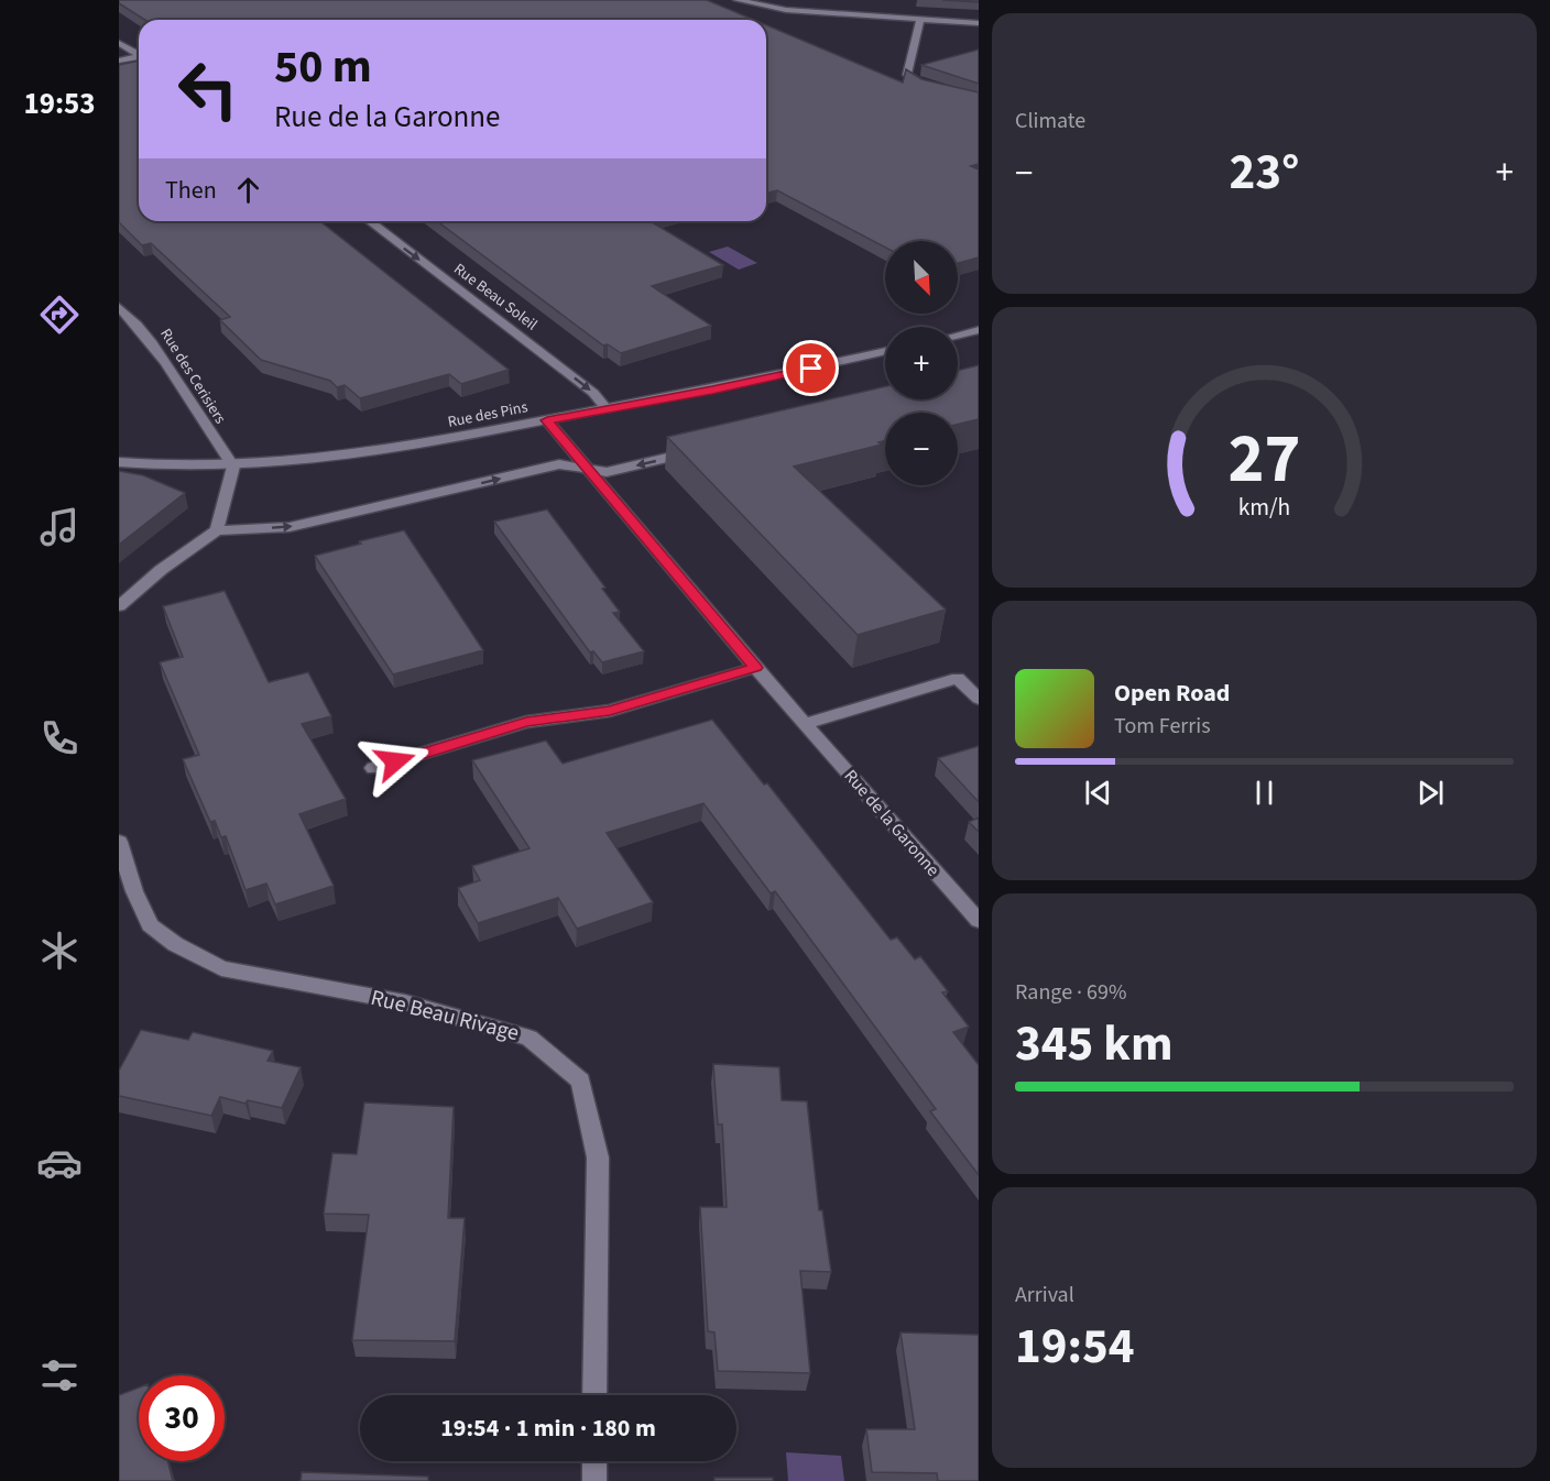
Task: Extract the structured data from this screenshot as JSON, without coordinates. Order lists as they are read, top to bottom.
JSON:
{
  "streets": {
    "street": [
      "Rue Beau Soleil",
      "Rue des Cerisiers",
      "Rue des Pins",
      "Rue de la Garonne",
      "Rue Beau Rivage"
    ]
  },
  "crossings": [
    ["Rue Beau Soleil", "Rue des Pins"],
    ["Rue des Cerisiers", "Rue des Pins"],
    ["Rue des Pins", "Rue de la Garonne"]
  ],
  "one_way": ["Rue Beau Soleil"],
  "north": "bottom right",
  "page": {
    "tabs": "19:53",
    "tile": [
      "Climate",
      ["Range · 69%", "345 km"],
      ["Arrival", "19:54"]
    ],
    "turn": ["50 m", "Rue de la Garonne"],
    "heat": ["−", "23°", "+"],
    "then": "Then",
    "map_buttons": ["+", "−"],
    "song": ["Open Road", "Tom Ferris"],
    "limit": "30",
    "trip": "19:54 · 1 min · 180 m",
    "gauge": ["27", "km/h"]
  }
}
